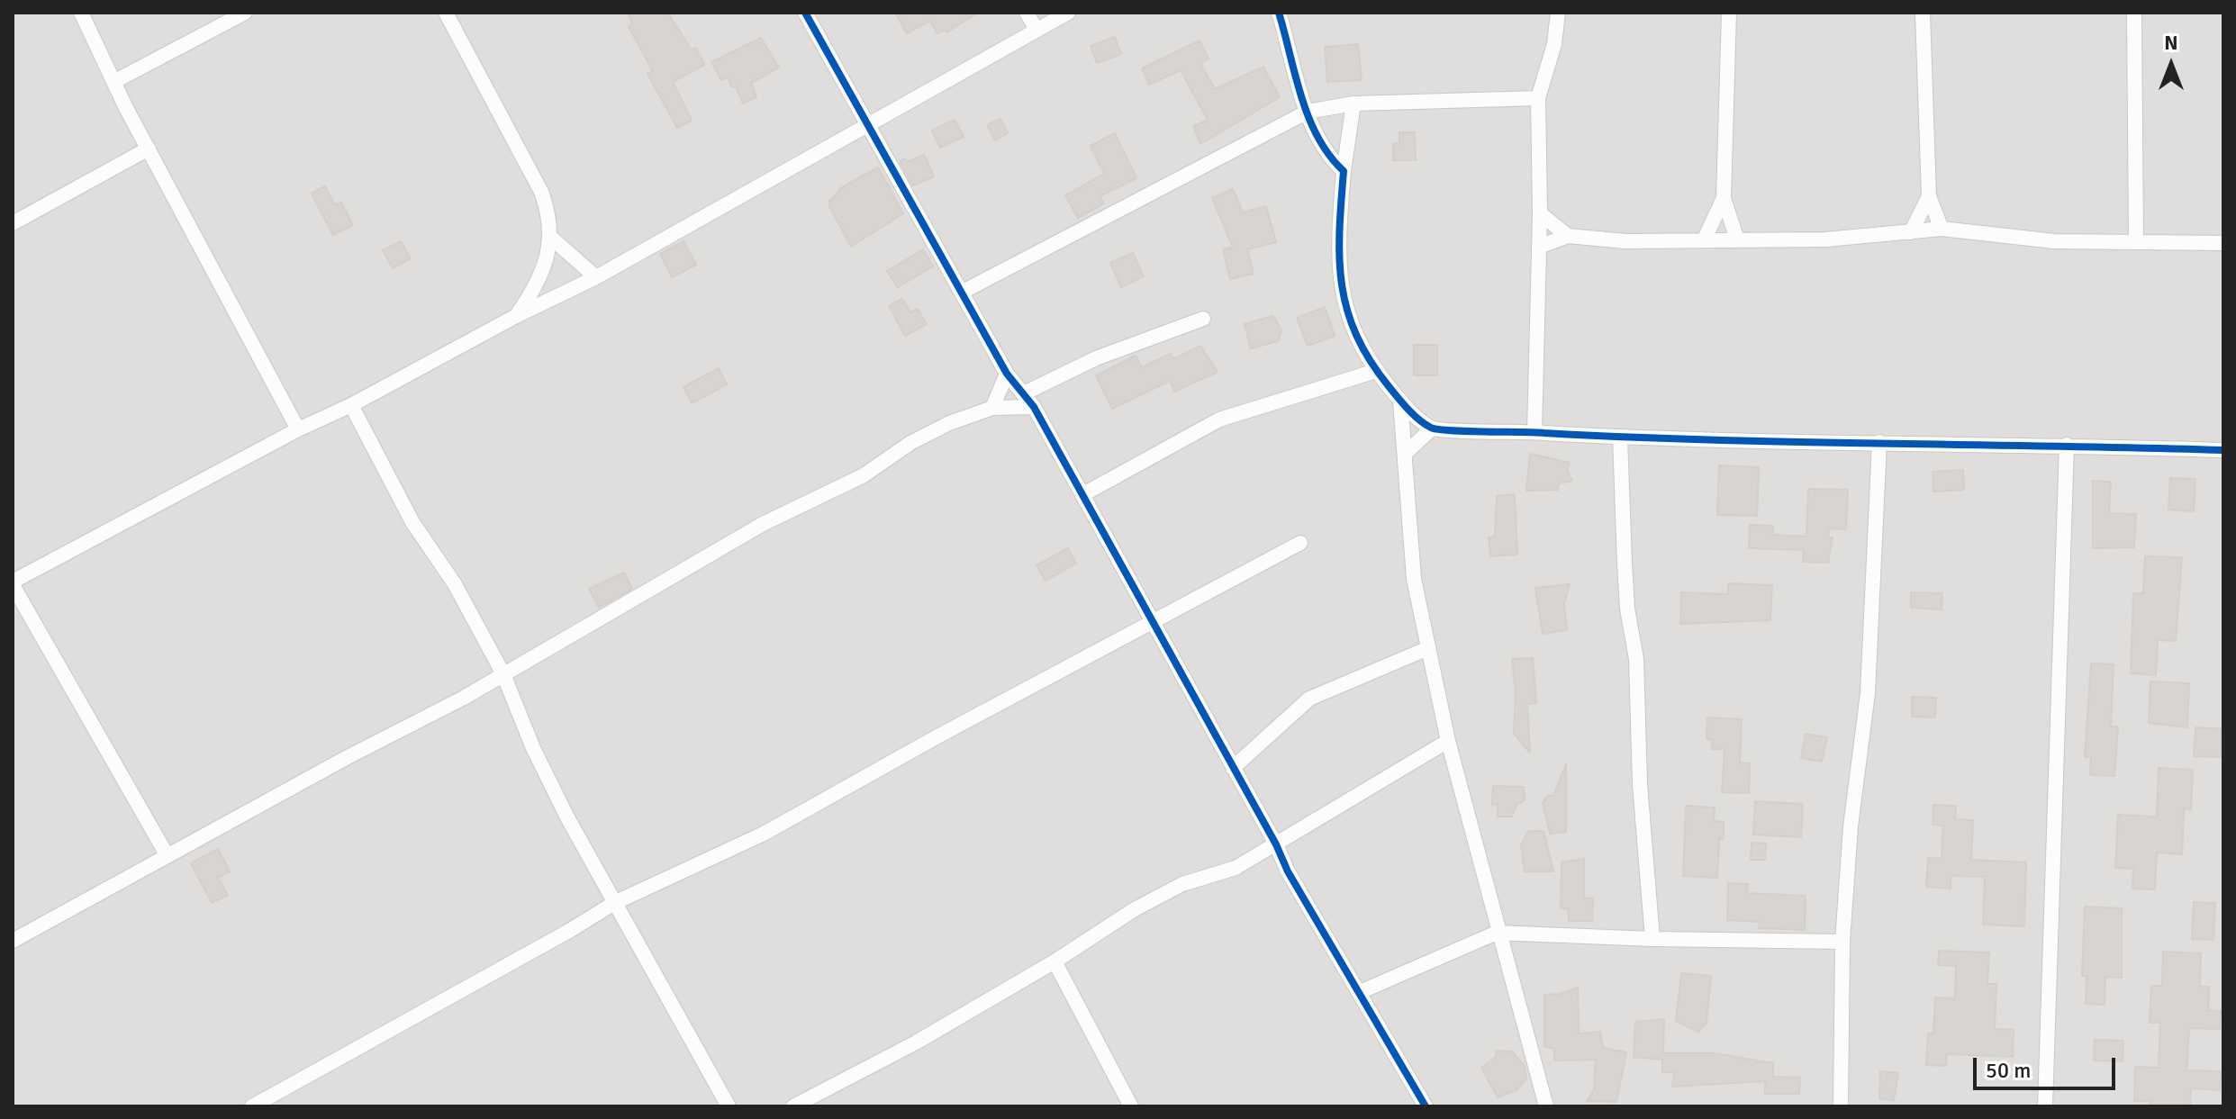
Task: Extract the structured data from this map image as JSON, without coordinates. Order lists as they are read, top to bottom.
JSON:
{
  "scale_bar": "50 m",
  "north": "top"
}
